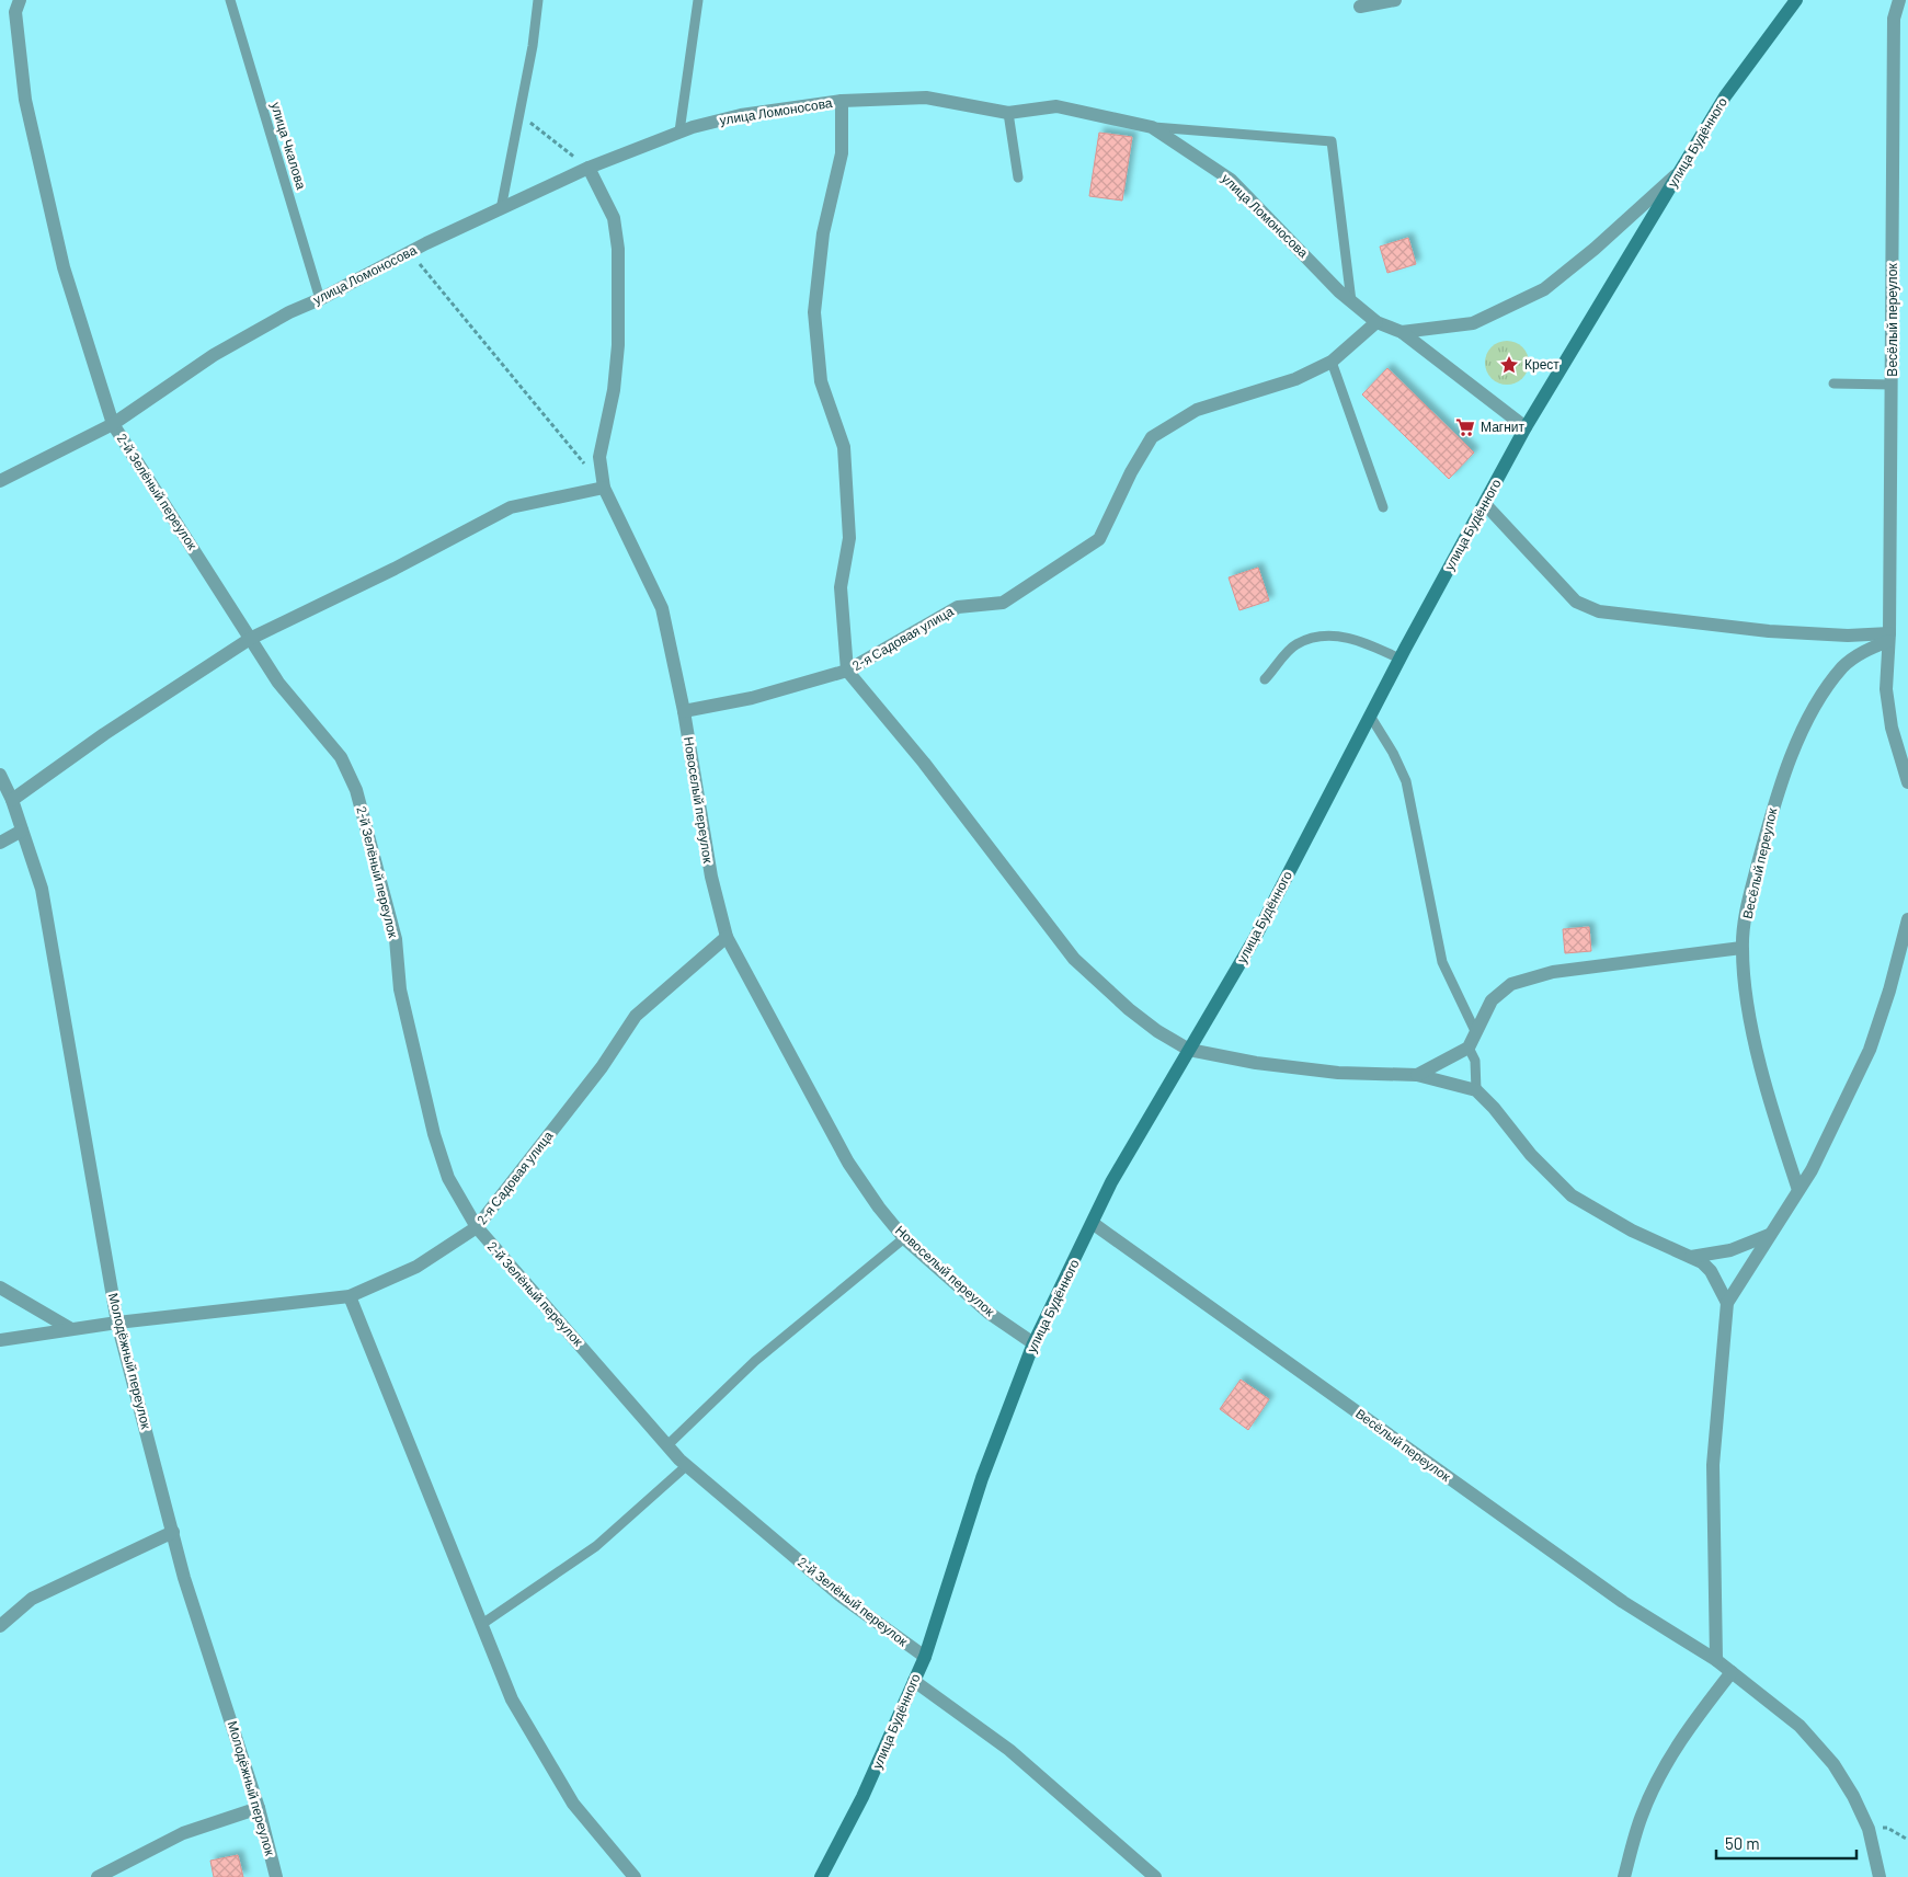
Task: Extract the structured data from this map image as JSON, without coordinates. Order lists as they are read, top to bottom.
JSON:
{
  "streets": {
    "main road": ["улица Будённого"],
    "street": [
      "улица Ломоносова",
      "Весёлый переулок",
      "2-й Зелёный переулок",
      "2-я Садовая улица",
      "Новоселый переулок",
      "Молодёжный переулок"
    ],
    "lane": ["улица Чкалова"]
  },
  "crossings": [
    ["улица Ломоносова", "улица Будённого"],
    ["улица Ломоносова", "улица Чкалова"],
    ["улица Ломоносова", "2-й Зелёный переулок"],
    ["улица Ломоносова", "2-я Садовая улица"],
    ["улица Ломоносова", "Новоселый переулок"],
    ["улица Будённого", "Весёлый переулок"],
    ["улица Будённого", "2-й Зелёный переулок"],
    ["улица Будённого", "Новоселый переулок"],
    ["2-й Зелёный переулок", "2-я Садовая улица"],
    ["2-я Садовая улица", "Новоселый переулок"],
    ["2-я Садовая улица", "Молодёжный переулок"]
  ],
  "places": {
    "place": ["Крест"],
    "supermarket": ["Магнит"]
  },
  "scale_bar": "50 m"
}
